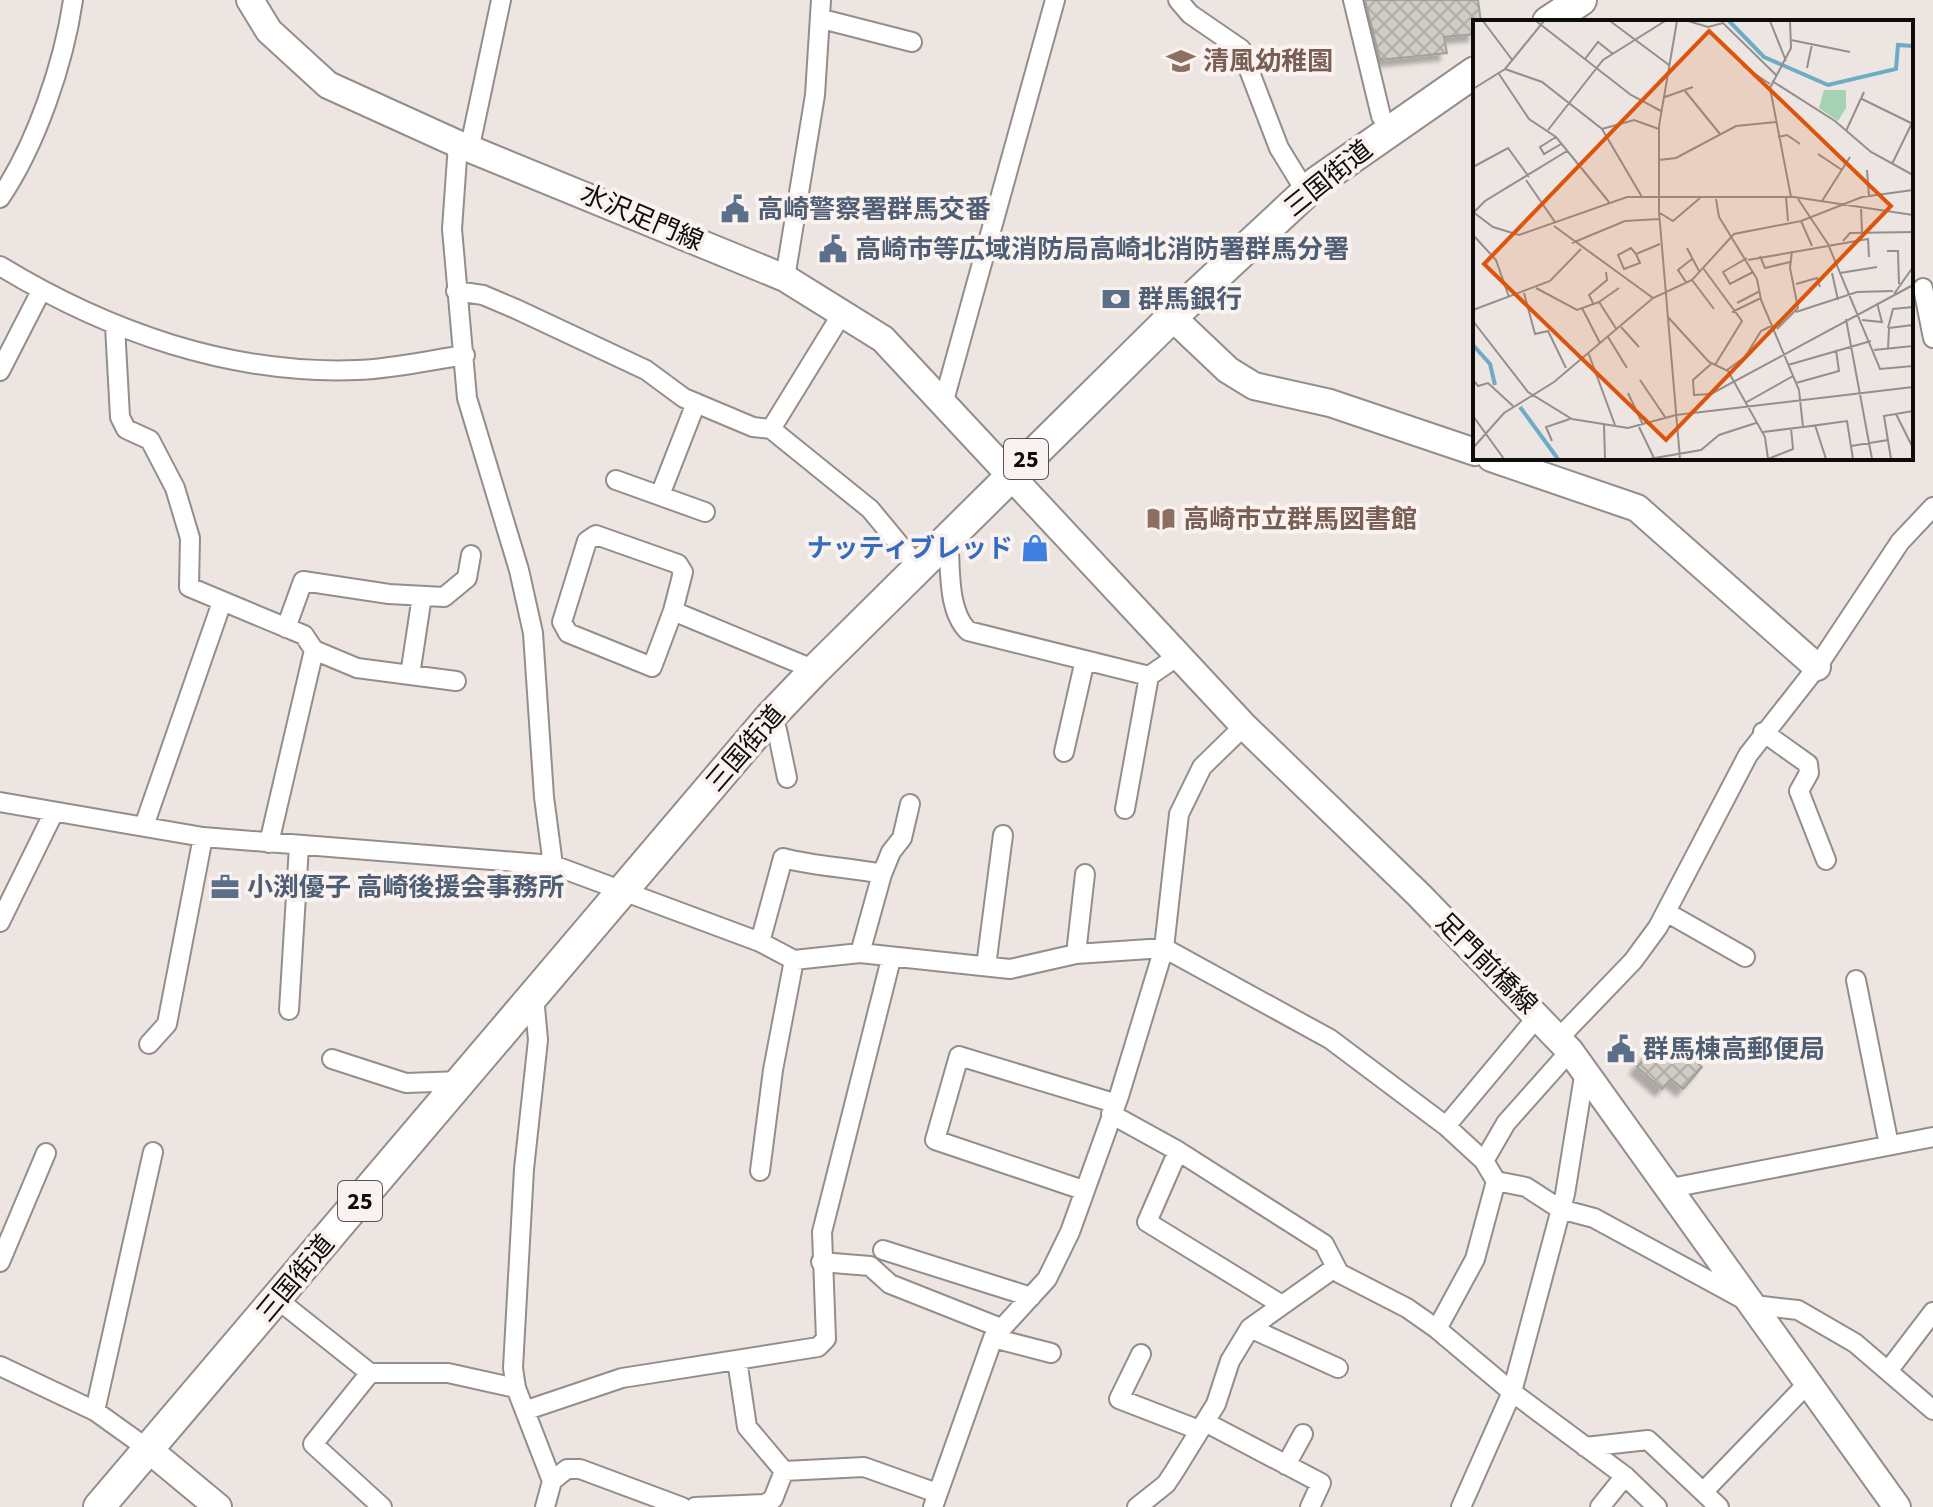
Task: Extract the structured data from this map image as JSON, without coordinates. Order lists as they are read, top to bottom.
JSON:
{
  "streets": {
    "main road": [
      "三国街道",
      "水沢足門線",
      "25",
      "足門前橋線"
    ]
  },
  "crossings": [
    ["三国街道", "水沢足門線"],
    ["三国街道", "足門前橋線"],
    ["水沢足門線", "足門前橋線"]
  ],
  "places": {
    "school or university": ["清風幼稚園"],
    "public building": ["高崎警察署群馬交番", "高崎市等広域消防局高崎北消防署群馬分署", "群馬棟高郵便局"],
    "bank": ["群馬銀行"],
    "library": ["高崎市立群馬図書館"],
    "shop": ["ナッティブレッド"],
    "office": ["小渕優子 高崎後援会事務所"]
  }
}
